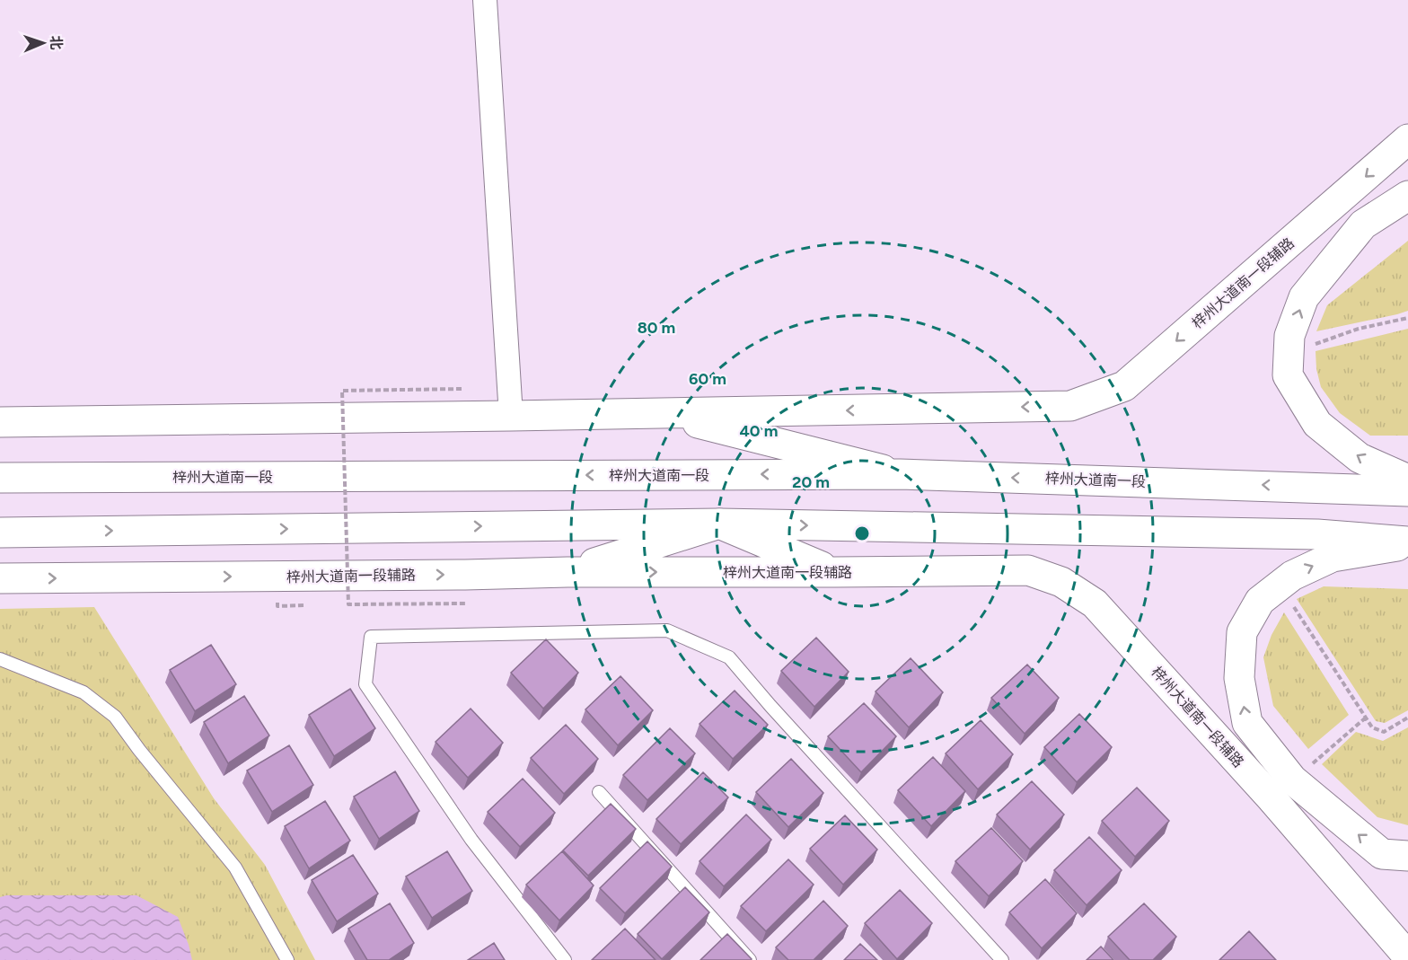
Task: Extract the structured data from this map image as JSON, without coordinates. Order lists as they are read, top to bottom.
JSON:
{
  "streets": {
    "main road": ["梓州大道南一段辅路", "梓州大道南一段"]
  },
  "north": "right",
  "rings": [
    "80 m",
    "60 m",
    "40 m",
    "20 m"
  ]
}
